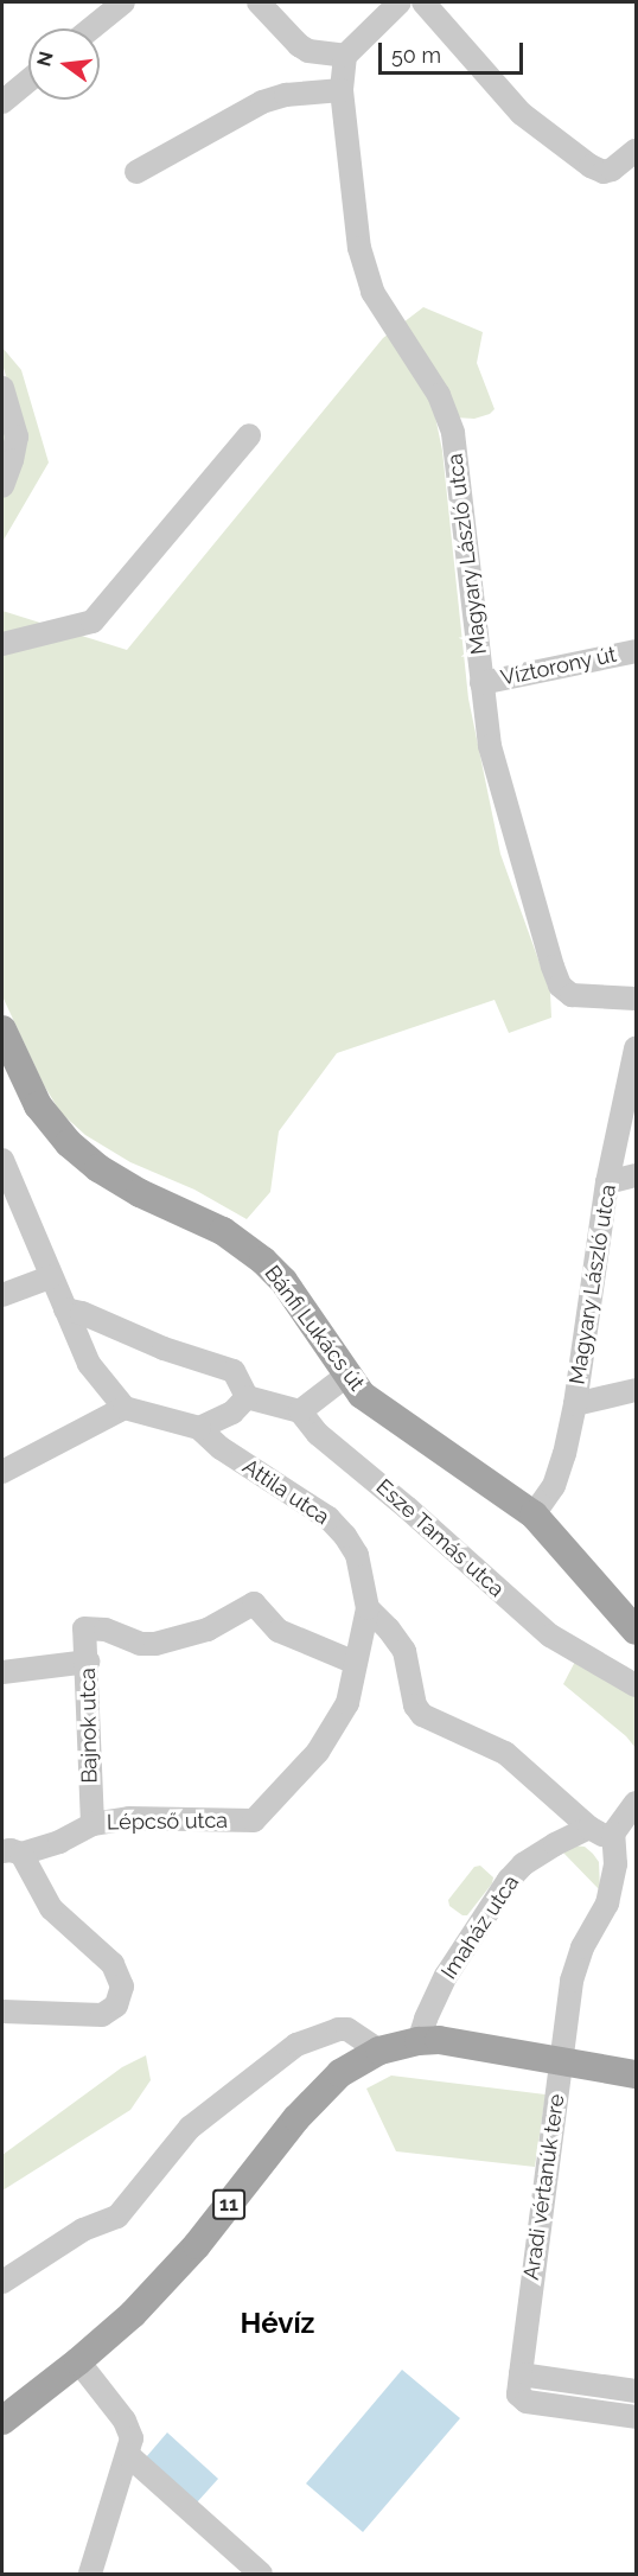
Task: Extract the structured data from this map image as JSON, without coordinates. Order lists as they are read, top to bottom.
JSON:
{
  "streets": {
    "main road": ["Bánfi Lukács út", "11"],
    "street": [
      "Magyary László utca",
      "Víztorony út",
      "Attila utca",
      "Esze Tamás utca",
      "Bajnok utca",
      "Lépcső utca",
      "Imaház utca",
      "Aradi vértanúk tere"
    ]
  },
  "crossings": [
    ["Magyary László utca", "Víztorony út"],
    ["Magyary László utca", "Bánfi Lukács út"],
    ["Attila utca", "Bajnok utca"],
    ["Attila utca", "Lépcső utca"],
    ["Bajnok utca", "Lépcső utca"],
    ["Imaház utca", "11"],
    ["Aradi vértanúk tere", "11"]
  ],
  "districts": ["Hévíz"],
  "scale_bar": "50 m",
  "north": "left"
}
